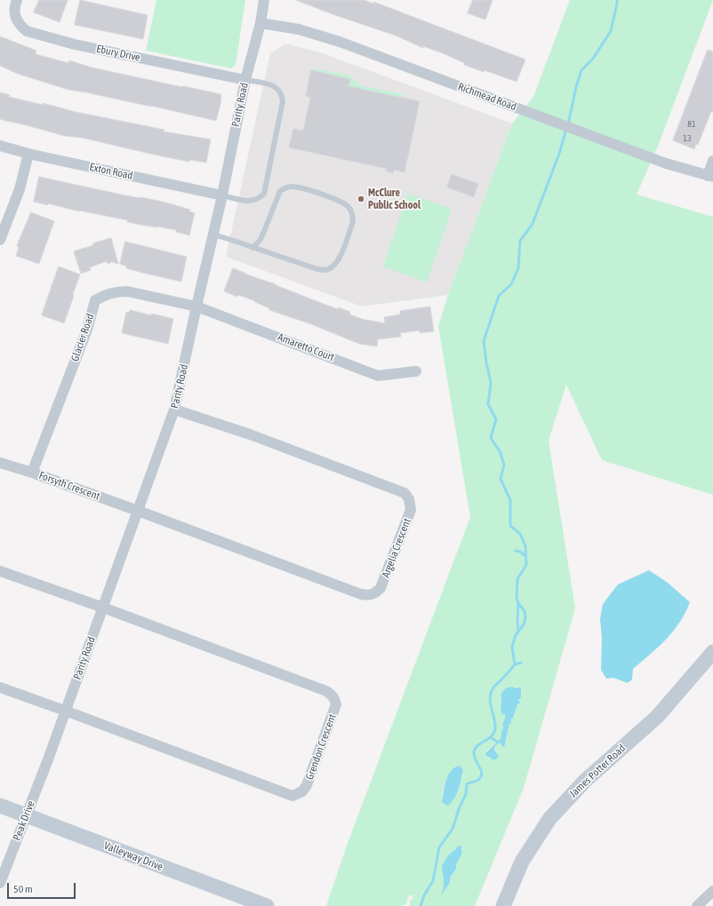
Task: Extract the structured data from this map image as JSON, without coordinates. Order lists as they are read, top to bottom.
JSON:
{
  "streets": {
    "main road": ["James Potter Road", "Valleyway Drive"],
    "street": [
      "Ebury Drive",
      "Richmead Road",
      "Parity Road",
      "Exton Road",
      "Glacier Road",
      "Amaretto Court",
      "Forsyth Crescent",
      "Argelia Crescent",
      "Grendon Crescent",
      "Peak Drive"
    ]
  },
  "crossings": [
    ["Ebury Drive", "Parity Road"],
    ["Richmead Road", "Parity Road"],
    ["Parity Road", "Exton Road"],
    ["Parity Road", "Glacier Road"],
    ["Parity Road", "Amaretto Court"],
    ["Parity Road", "Forsyth Crescent"],
    ["Parity Road", "Argelia Crescent"],
    ["Parity Road", "Grendon Crescent"],
    ["Parity Road", "Peak Drive"],
    ["Glacier Road", "Amaretto Court"],
    ["Glacier Road", "Forsyth Crescent"],
    ["Forsyth Crescent", "Argelia Crescent"],
    ["Peak Drive", "Valleyway Drive"]
  ],
  "places": ["McClure Public School"],
  "house_numbers": ["81", "13"],
  "scale_bar": "50 m"
}
